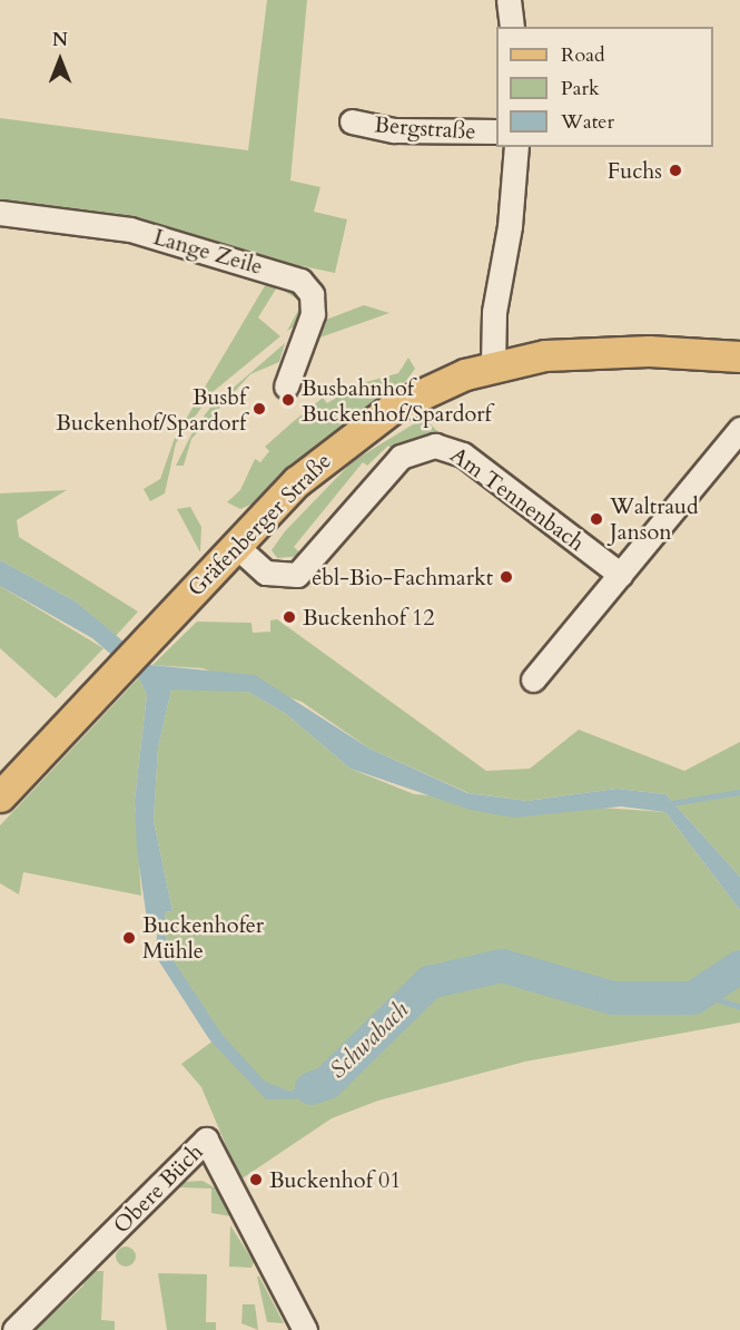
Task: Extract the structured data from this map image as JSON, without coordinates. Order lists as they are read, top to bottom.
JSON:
{
  "streets": {
    "main road": ["Gräfenberger Straße"],
    "street": [
      "Bergstraße",
      "Lange Zeile",
      "Am Tennenbach",
      "Obere Büch"
    ]
  },
  "crossings": [
    ["Am Tennenbach", "Gräfenberger Straße"]
  ],
  "water": ["Schwabach"],
  "places": [
    "Fuchs",
    "Busbahnhof Buckenhof/Spardorf",
    "Busbf Buckenhof/Spardorf",
    "Waltraud Janson",
    "ebl-Bio-Fachmarkt",
    "Buckenhof 12",
    "Buckenhofer Mühle",
    "Buckenhof 01"
  ],
  "legend": ["Road", "Park", "Water"],
  "north": "top"
}
